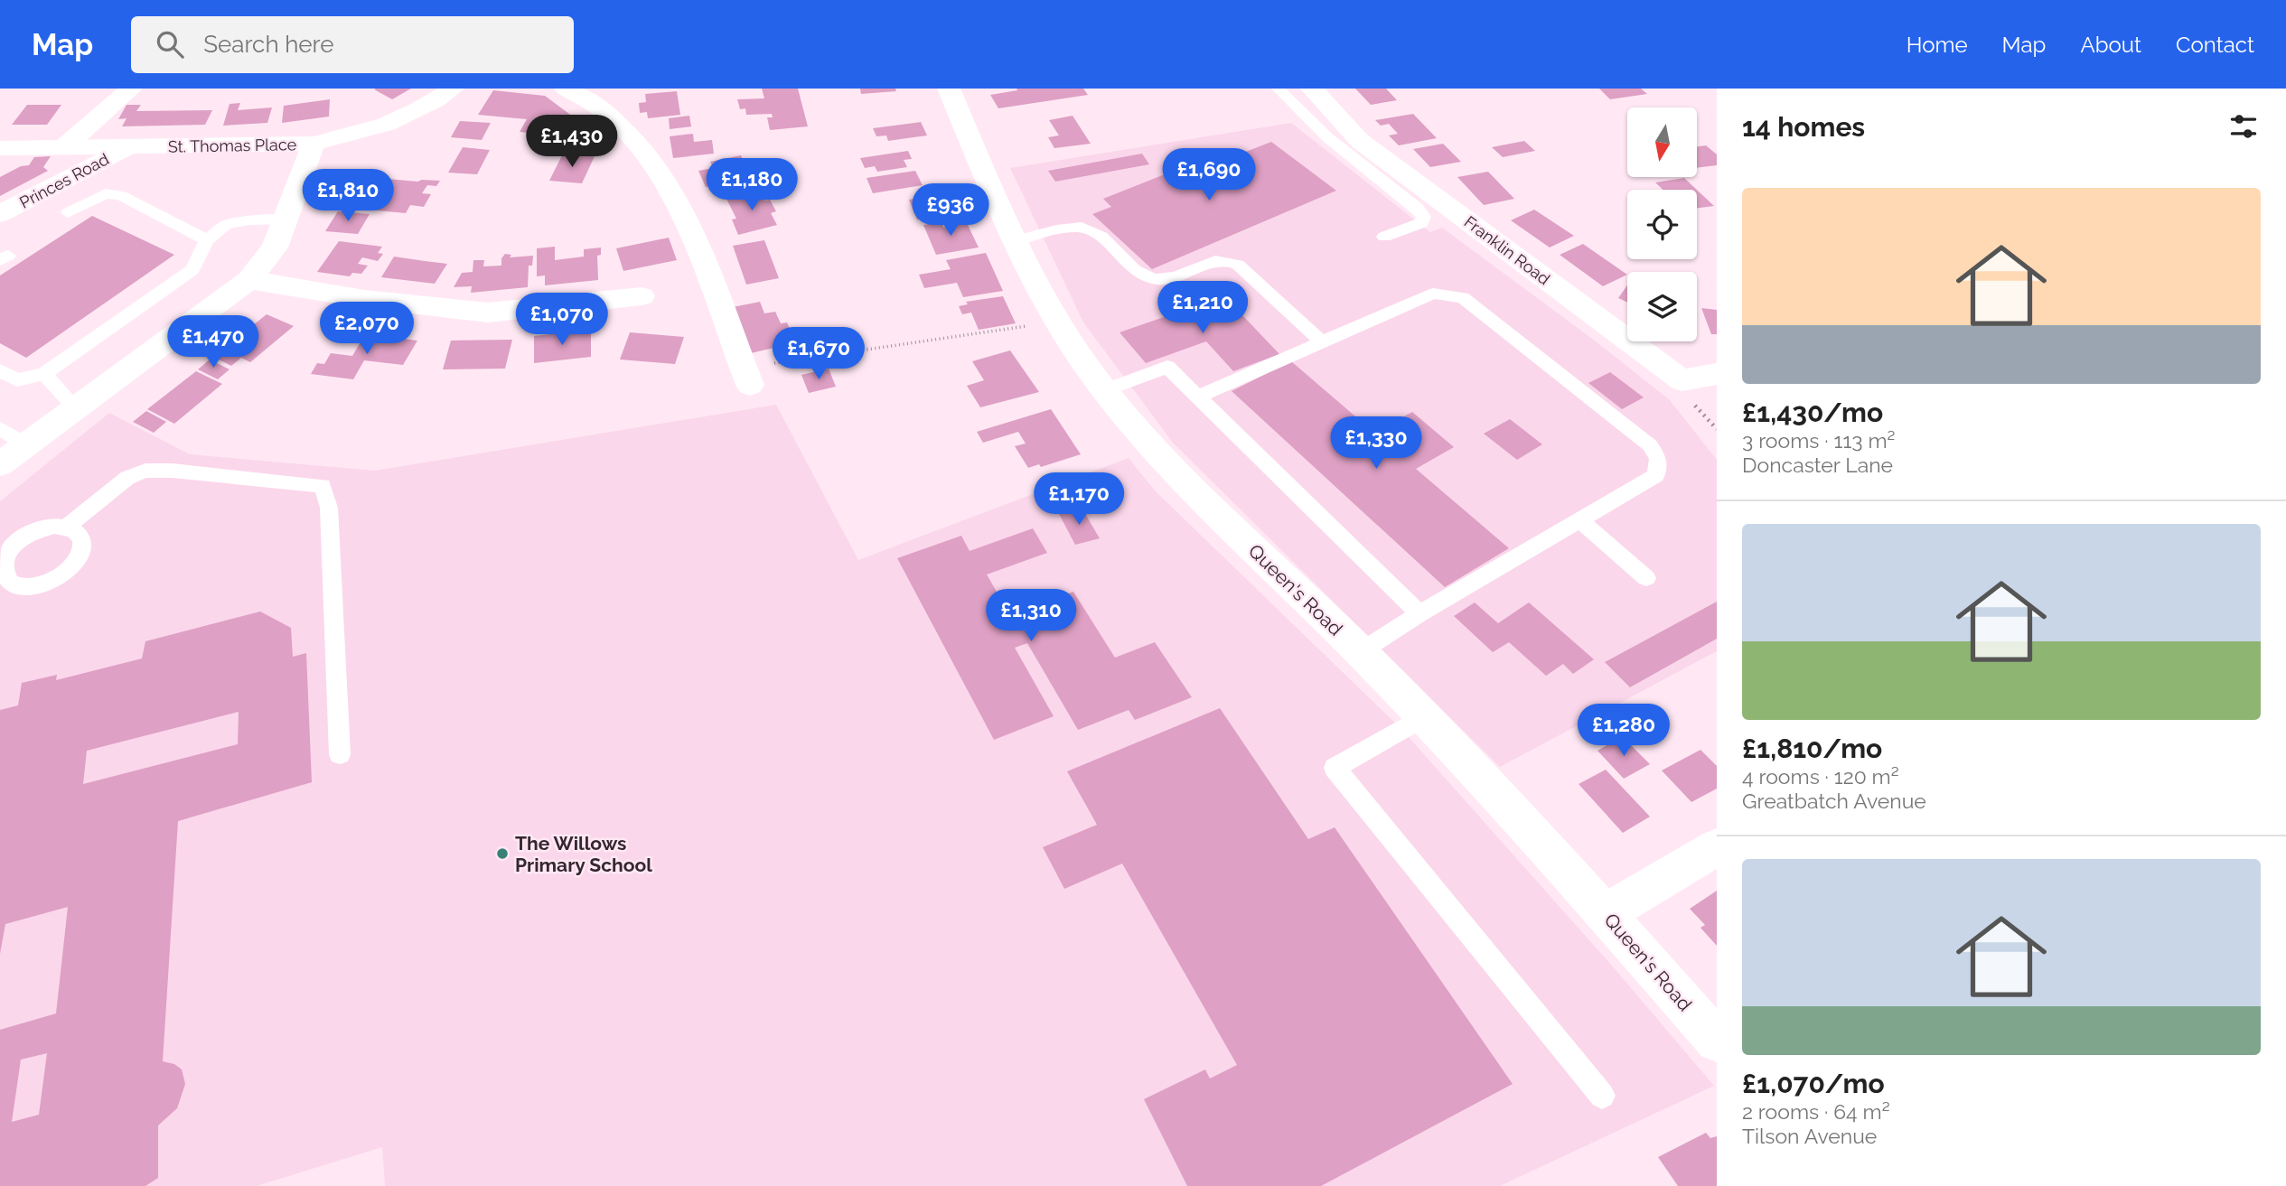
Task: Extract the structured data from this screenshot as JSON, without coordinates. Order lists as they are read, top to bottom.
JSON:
{
  "streets": {
    "street": [
      "St. Thomas Place",
      "Princes Road",
      "Franklin Road",
      "Queen's Road"
    ]
  },
  "crossings": [
    ["St. Thomas Place", "Princes Road"]
  ],
  "places": ["The Willows Primary School"],
  "north": "bottom",
  "page": {
    "header": "Map",
    "search": "Search here",
    "nav": [
      "Home",
      "Map",
      "About",
      "Contact"
    ],
    "heading": "14 homes",
    "price": [
      "£1,430",
      "£1,690",
      "£1,180",
      "£1,810",
      "£936",
      "£1,210",
      "£1,070",
      "£2,070",
      "£1,470",
      "£1,670",
      "£1,330",
      "£1,170",
      "£1,310",
      "£1,280"
    ],
    "list": [
      {
        "name": "£1,430/mo",
        "note": "3 rooms · 113 m² · Doncaster Lane"
      },
      {
        "name": "£1,810/mo",
        "note": "4 rooms · 120 m² · Greatbatch Avenue"
      },
      {
        "name": "£1,070/mo",
        "note": "2 rooms · 64 m² · Tilson Avenue"
      }
    ]
  }
}
